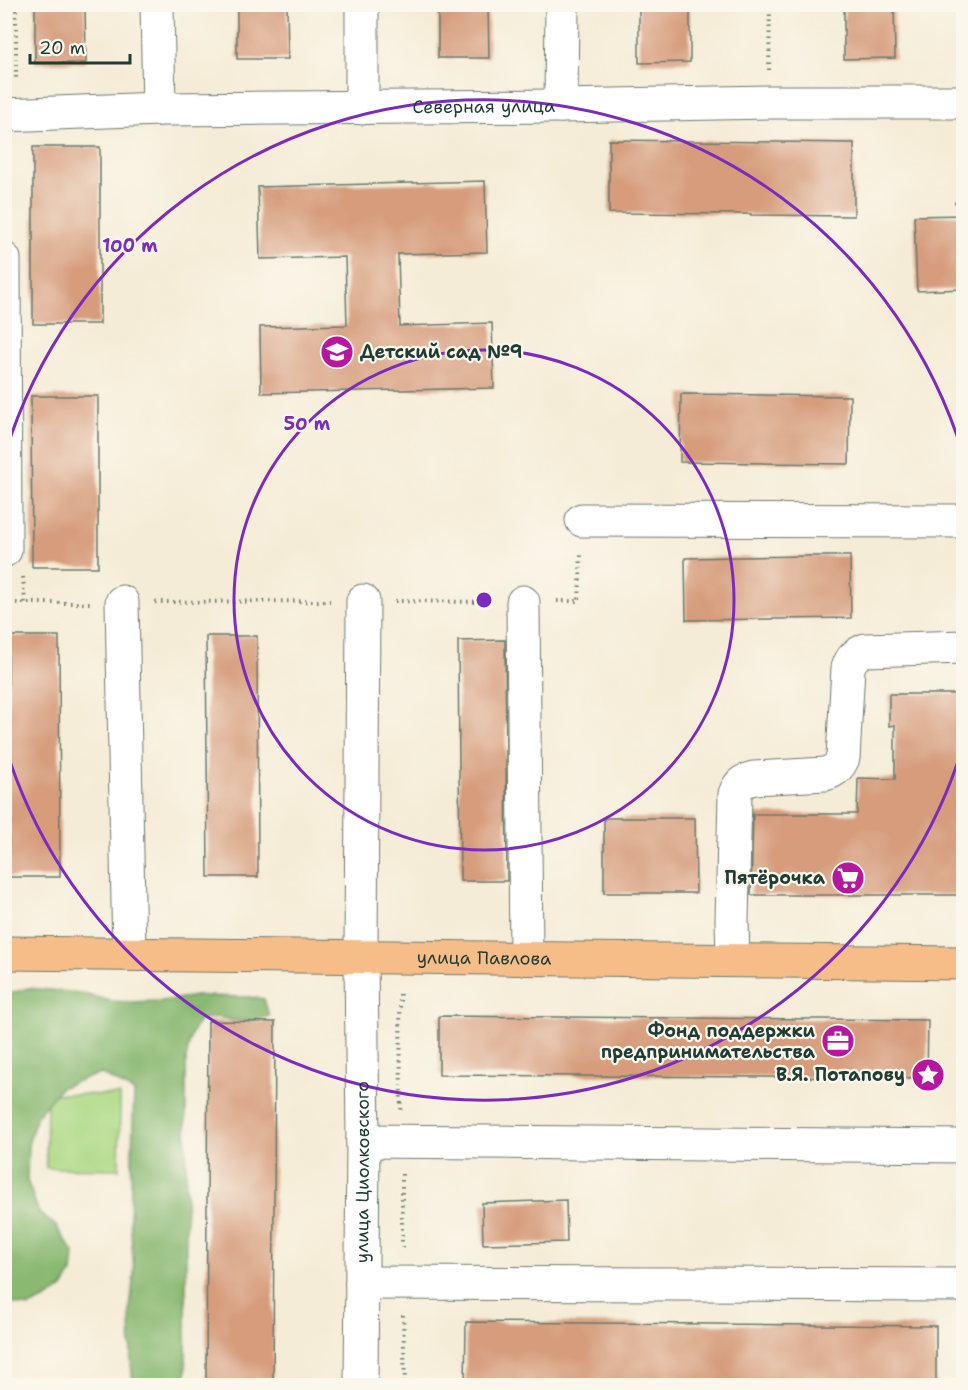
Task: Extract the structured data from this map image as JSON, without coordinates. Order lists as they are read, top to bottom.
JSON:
{
  "streets": {
    "main road": ["улица Павлова"],
    "street": ["Северная улица", "улица Циолковского"]
  },
  "crossings": [
    ["улица Павлова", "улица Циолковского"]
  ],
  "places": {
    "school or university": ["Детский сад №9"],
    "supermarket": ["Пятёрочка"],
    "office": ["Фонд поддержки предпринимательства"],
    "place": ["В.Я. Потапову"]
  },
  "scale_bar": "20 m",
  "rings": ["100 m", "50 m"]
}
